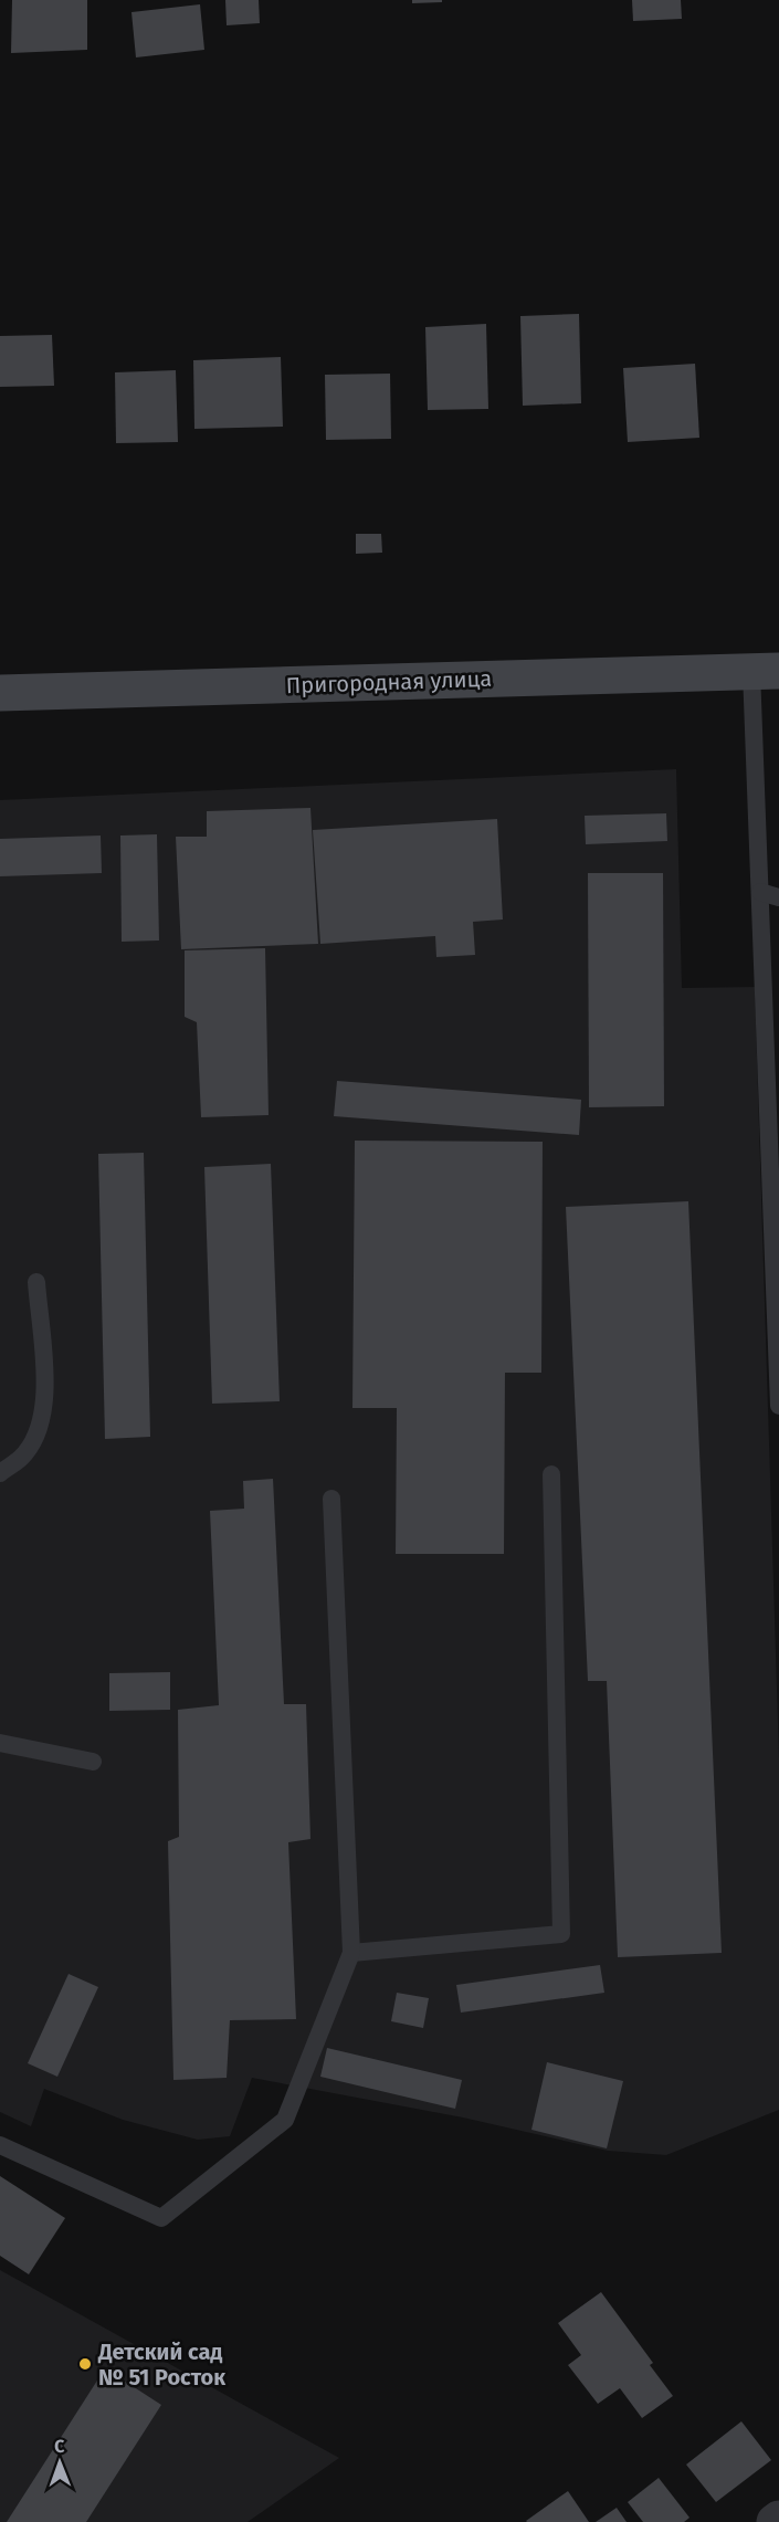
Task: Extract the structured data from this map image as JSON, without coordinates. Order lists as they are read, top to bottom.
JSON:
{
  "streets": {
    "street": ["Пригородная улица"]
  },
  "places": ["Детский сад № 51 Росток"],
  "north": "top"
}
